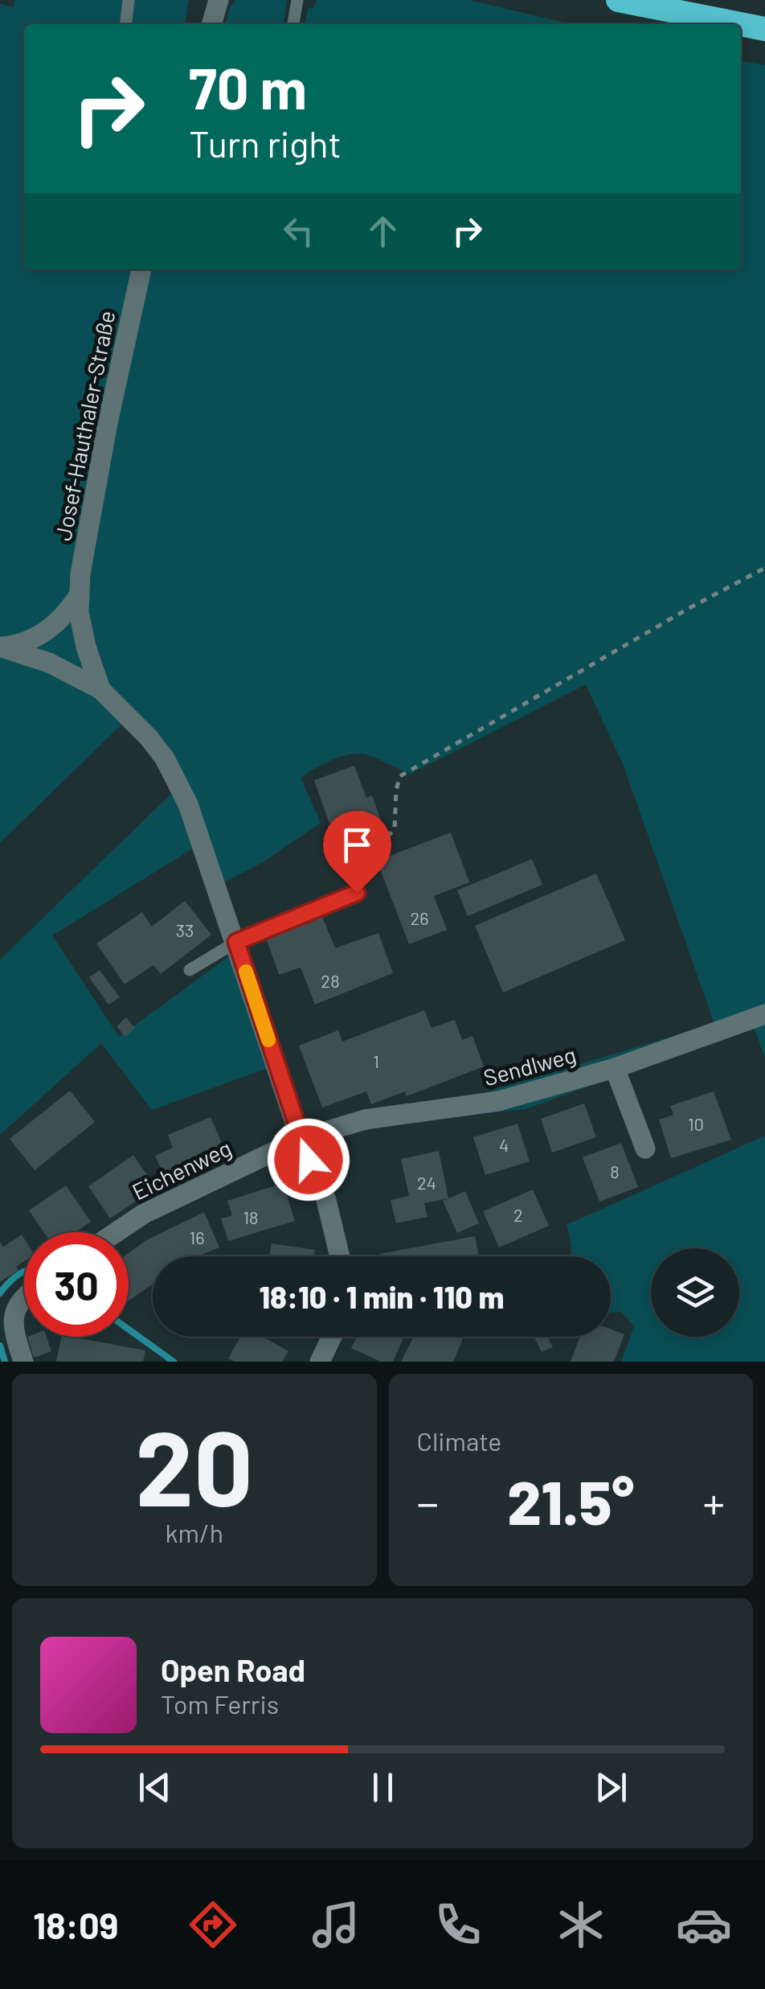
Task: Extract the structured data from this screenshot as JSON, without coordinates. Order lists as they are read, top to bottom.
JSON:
{
  "streets": {
    "street": ["Josef-Hauthaler-Straße", "Sendlweg", "Eichenweg"]
  },
  "crossings": [
    ["Josef-Hauthaler-Straße", "Sendlweg"],
    ["Josef-Hauthaler-Straße", "Eichenweg"],
    ["Sendlweg", "Eichenweg"]
  ],
  "house_numbers": [
    "26",
    "33",
    "28",
    "1",
    "10",
    "4",
    "8",
    "24",
    "2",
    "18",
    "16"
  ],
  "page": {
    "turn": ["70 m", "Turn right"],
    "limit": "30",
    "trip": "18:10 · 1 min · 110 m",
    "tile": [
      ["20", "km/h"],
      "Climate"
    ],
    "heat": ["−", "21.5°", "+"],
    "song": ["Open Road", "Tom Ferris"],
    "tabs": "18:09"
  }
}
